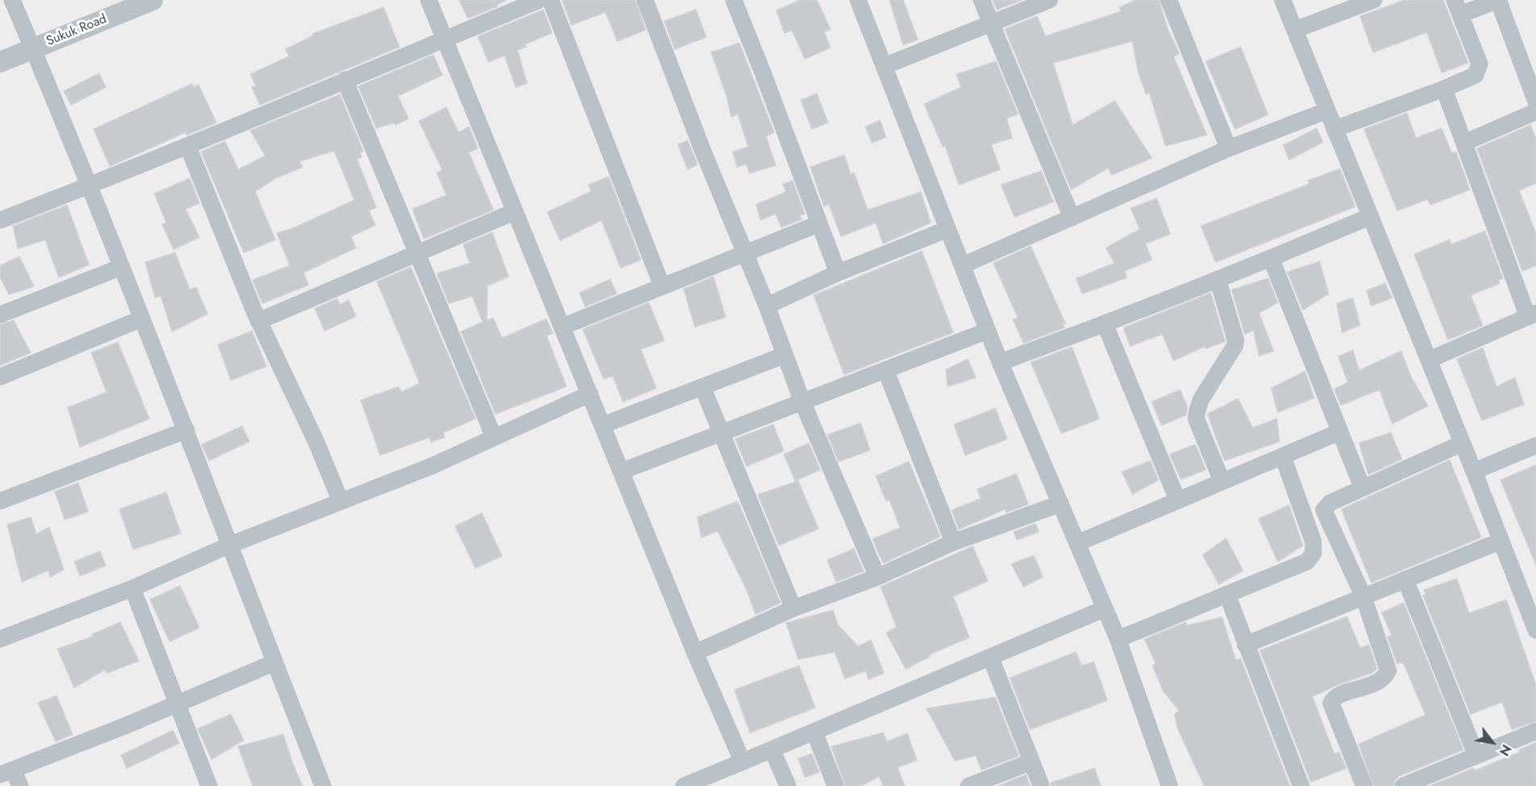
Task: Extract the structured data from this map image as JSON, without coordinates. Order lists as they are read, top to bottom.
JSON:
{
  "streets": {
    "street": ["Sukuk Road"]
  },
  "north": "bottom right"
}
